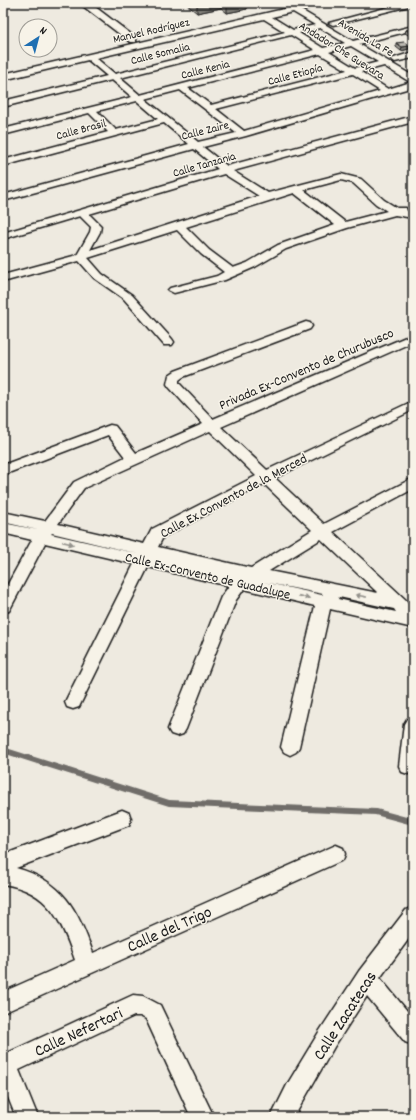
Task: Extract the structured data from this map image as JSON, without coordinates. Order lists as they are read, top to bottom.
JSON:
{
  "streets": {
    "street": [
      "Manuel Rodríguez",
      "Avenida La Fe",
      "Andador Che Guevara",
      "Calle Somalia",
      "Calle Kenia",
      "Calle Etiopía",
      "Calle Brasil",
      "Calle Zaire",
      "Calle Tanzania",
      "Privada Ex-Convento de Churubusco",
      "Calle Ex Convento de la Merced",
      "Calle Ex-Convento de Guadalupe",
      "Calle del Trigo",
      "Calle Zacatecas",
      "Calle Nefertari"
    ]
  },
  "crossings": [
    ["Manuel Rodríguez", "Avenida La Fe"],
    ["Manuel Rodríguez", "Andador Che Guevara"],
    ["Avenida La Fe", "Calle Somalia"],
    ["Avenida La Fe", "Calle Kenia"],
    ["Avenida La Fe", "Calle Etiopía"],
    ["Andador Che Guevara", "Calle Somalia"],
    ["Andador Che Guevara", "Calle Kenia"],
    ["Andador Che Guevara", "Calle Etiopía"],
    ["Andador Che Guevara", "Calle Zaire"],
    ["Privada Ex-Convento de Churubusco", "Calle Ex-Convento de Guadalupe"],
    ["Calle Ex Convento de la Merced", "Calle Ex-Convento de Guadalupe"]
  ],
  "north": "top right"
}
